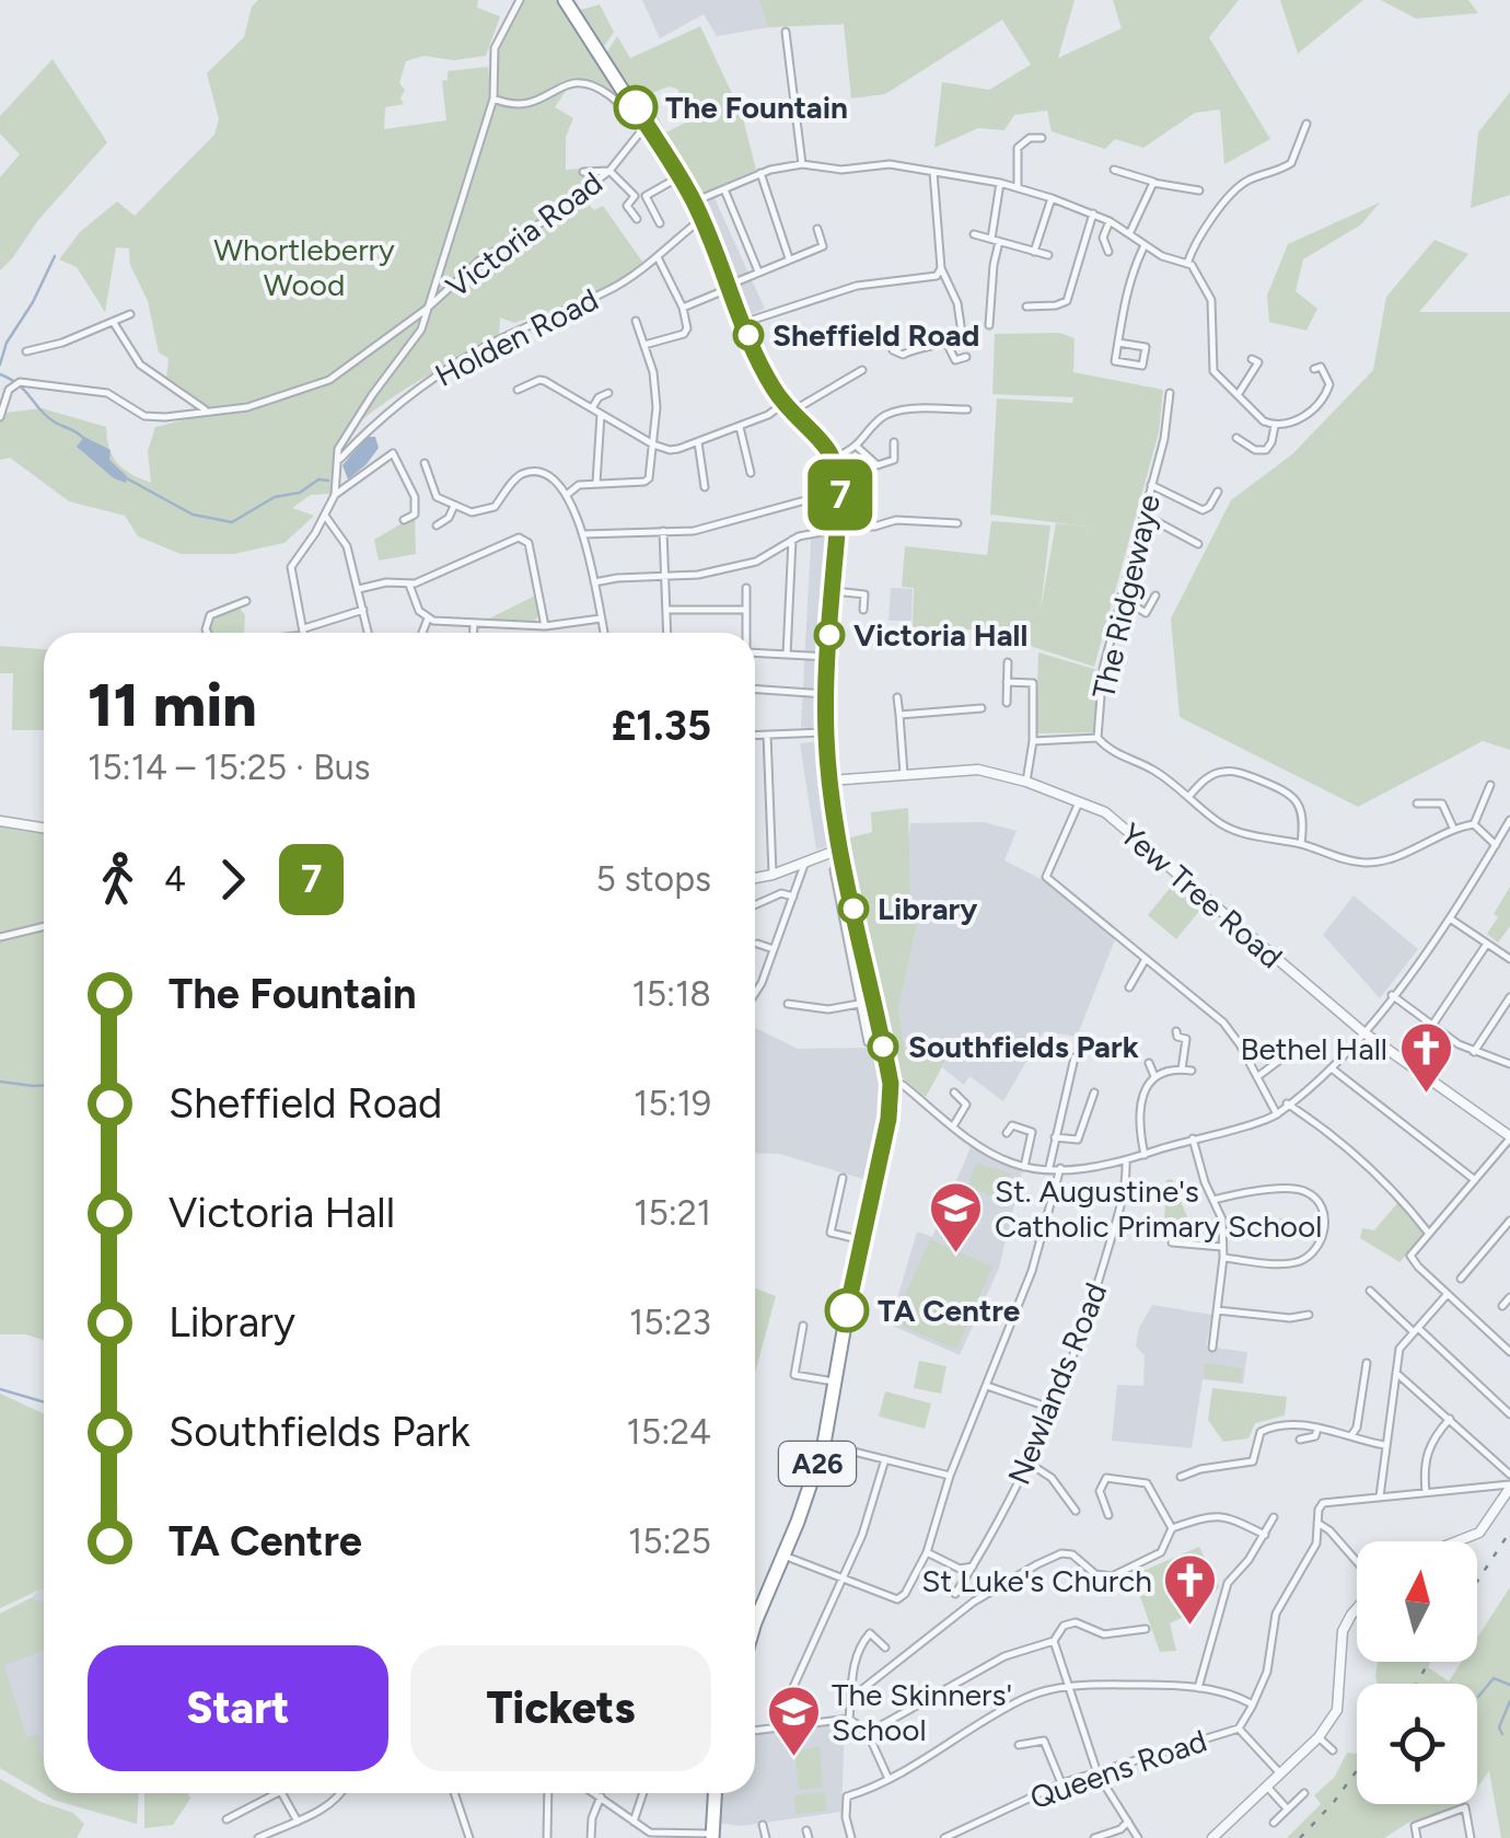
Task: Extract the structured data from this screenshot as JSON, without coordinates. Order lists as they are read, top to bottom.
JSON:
{
  "streets": {
    "highway": ["A26"],
    "street": [
      "Victoria Road",
      "Holden Road",
      "The Ridgewaye",
      "Yew Tree Road",
      "Newlands Road",
      "Queens Road"
    ]
  },
  "crossings": [
    ["Yew Tree Road", "A26"]
  ],
  "parks": ["Whortleberry Wood"],
  "places": {
    "other": [
      "The Fountain",
      "Sheffield Road",
      "Victoria Hall",
      "Library",
      "Southfields Park",
      "TA Centre"
    ],
    "church": ["Bethel Hall", "St Luke's Church"],
    "school or university": ["St. Augustine's Catholic Primary School", "The Skinners' School"]
  },
  "lines": ["bus line 7"],
  "north": "top",
  "page": {
    "on_map": "7",
    "heading": ["11 min", "15:14 – 15:25 · Bus", "£1.35"],
    "legs": ["4", "7", "5 stops"],
    "list": [
      {
        "name": "The Fountain",
        "value": "15:18"
      },
      {
        "name": "Sheffield Road",
        "value": "15:19"
      },
      {
        "name": "Victoria Hall",
        "value": "15:21"
      },
      {
        "name": "Library",
        "value": "15:23"
      },
      {
        "name": "Southfields Park",
        "value": "15:24"
      },
      {
        "name": "TA Centre",
        "value": "15:25"
      }
    ],
    "buttons": ["Start", "Tickets"]
  }
}
